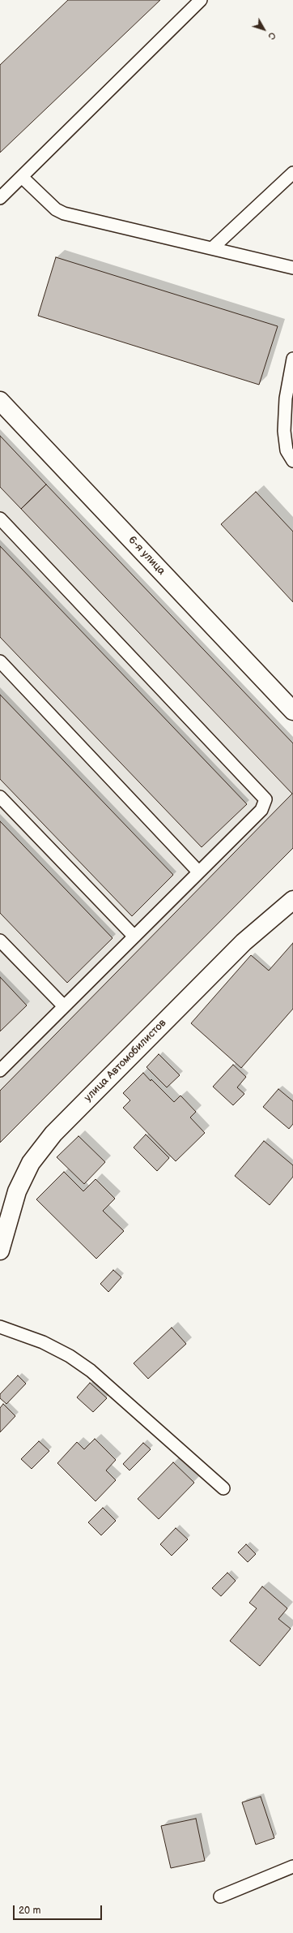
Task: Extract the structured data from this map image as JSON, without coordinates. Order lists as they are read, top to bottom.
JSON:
{
  "streets": {
    "street": ["6-я улица", "улица Автомобилистов"]
  },
  "scale_bar": "20 m",
  "north": "bottom right"
}
